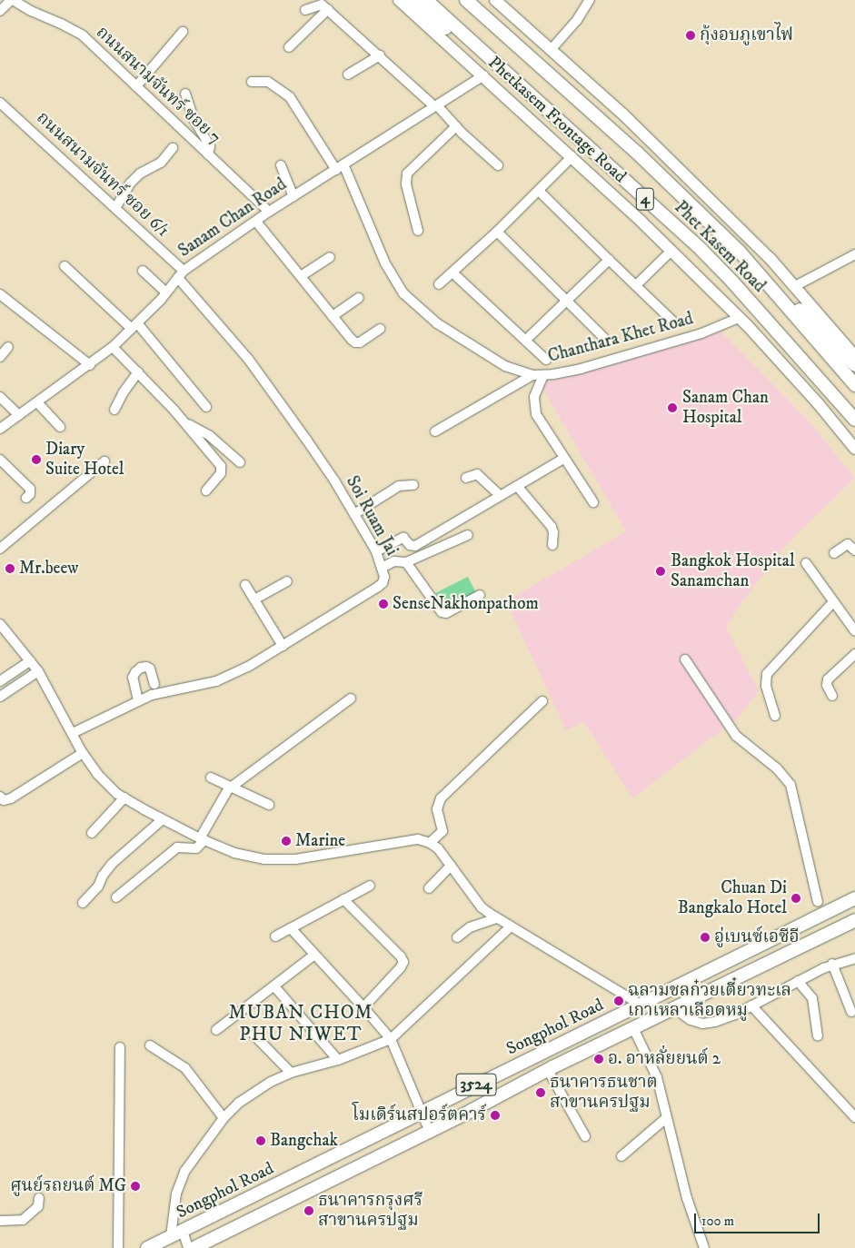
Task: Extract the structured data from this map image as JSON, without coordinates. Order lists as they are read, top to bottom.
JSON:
{
  "streets": {
    "highway": [
      "4",
      "Phet Kasem Road",
      "Songphol Road",
      "3524"
    ],
    "main road": ["Phetkasem Frontage Road"],
    "street": [
      "ถนนสนามจันทร์ ซอย 7",
      "ถนนสนามจันทร์ ซอย 6/1",
      "Sanam Chan Road",
      "Chanthara Khet Road",
      "Soi Ruam Jai"
    ]
  },
  "crossings": [
    ["ถนนสนามจันทร์ ซอย 7", "Sanam Chan Road"],
    ["Phetkasem Frontage Road", "Sanam Chan Road"],
    ["Phetkasem Frontage Road", "Chanthara Khet Road"],
    ["ถนนสนามจันทร์ ซอย 6/1", "Sanam Chan Road"],
    ["ถนนสนามจันทร์ ซอย 6/1", "Soi Ruam Jai"],
    ["Sanam Chan Road", "Chanthara Khet Road"],
    ["Sanam Chan Road", "Soi Ruam Jai"]
  ],
  "districts": ["MUBAN CHOM PHU NIWET"],
  "places": [
    "กุ้งอบภูเขาไฟ",
    "Sanam Chan Hospital",
    "Diary Suite Hotel",
    "Mr.beew",
    "Bangkok Hospital Sanamchan",
    "SenseNakhonpathom",
    "Marine",
    "Chuan Di Bangkalo Hotel",
    "อู่เบนซ์เอซีอี",
    "ฉลามชลก๋วยเตี๋ยวทะเล เกาเหลาเลือดหมู",
    "อ. อาหลั่ยยนต์ 2",
    "ธนาคารธนชาต สาขานครปฐม",
    "โมเดิร์นสปอร์ตคาร์",
    "Bangchak",
    "ศูนย์รถยนต์ MG",
    "ธนาคารกรุงศรี สาขานครปฐม"
  ],
  "scale_bar": "100 m"
}
